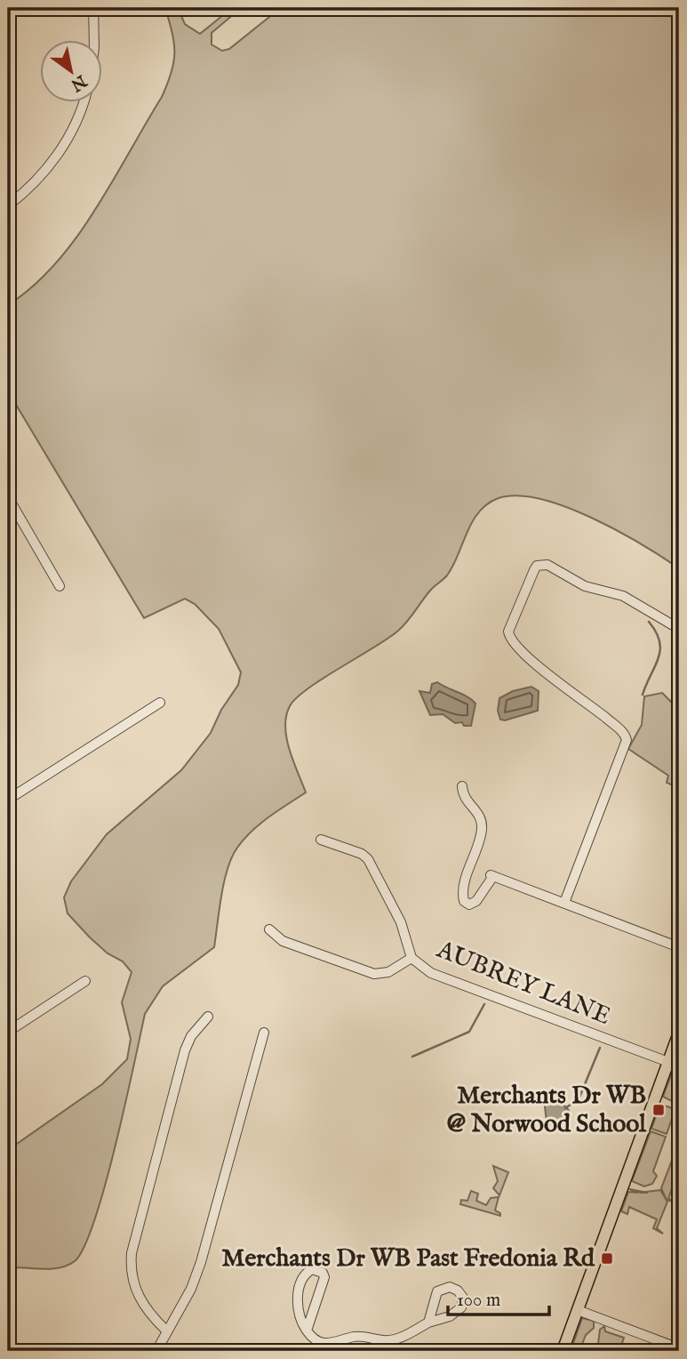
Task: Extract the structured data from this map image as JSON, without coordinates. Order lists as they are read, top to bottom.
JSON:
{
  "streets": {
    "street": ["AUBREY LANE"]
  },
  "places": {
    "transit": ["Merchants Dr WB @ Norwood School", "Merchants Dr WB Past Fredonia Rd"]
  },
  "scale_bar": "100 m",
  "north": "bottom right"
}
